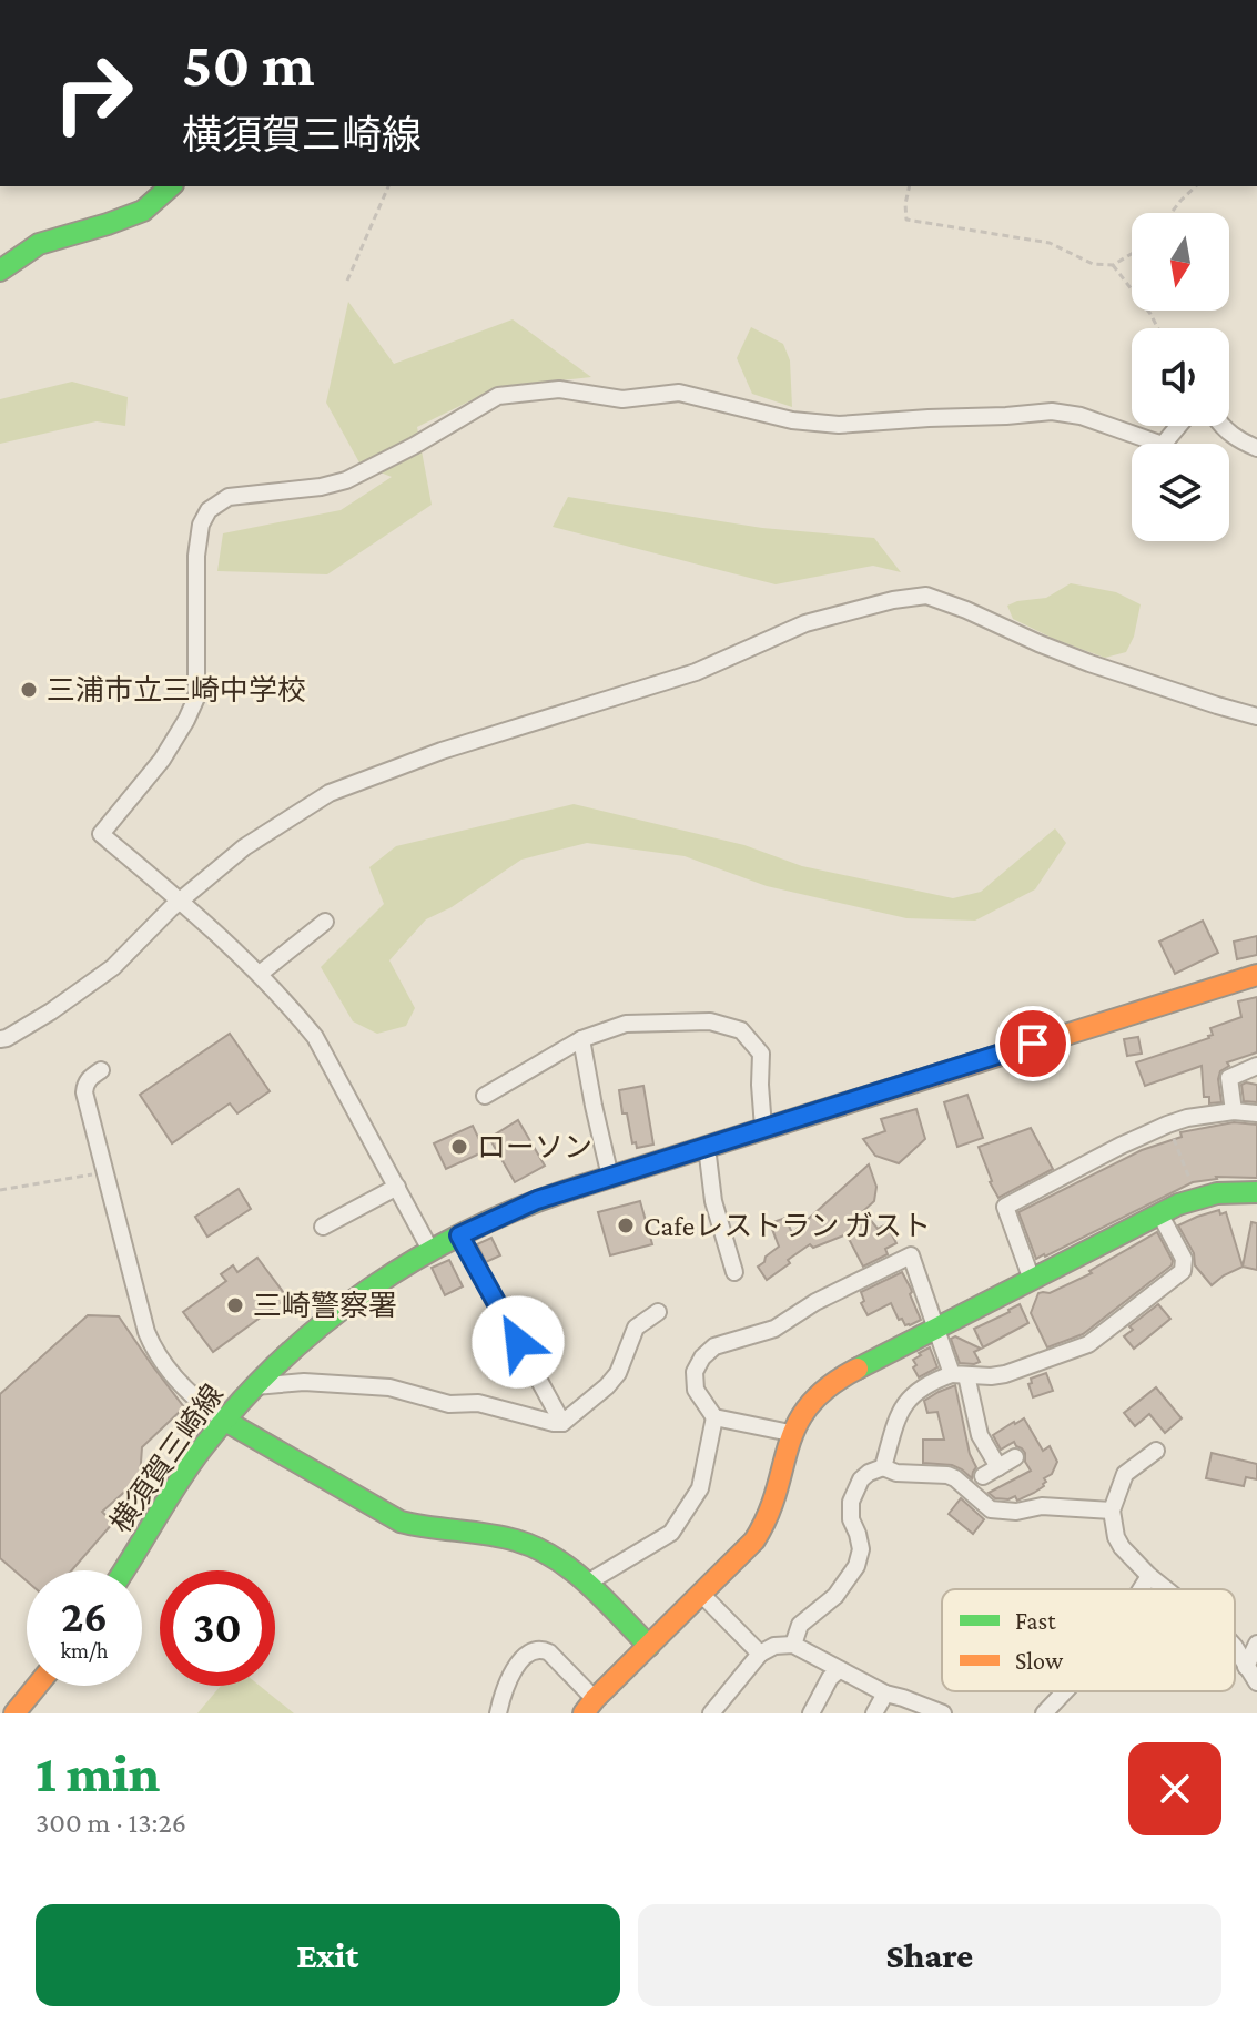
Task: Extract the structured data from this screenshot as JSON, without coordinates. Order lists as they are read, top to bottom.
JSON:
{
  "streets": {
    "street": ["横須賀三崎線"]
  },
  "places": [
    "三浦市立三崎中学校",
    "ローソン",
    "Cafeレストラン ガスト",
    "三崎警察署"
  ],
  "legend": ["Fast", "Slow"],
  "north": "bottom",
  "page": {
    "turn": ["50 m", "横須賀三崎線"],
    "speed": "26 km/h",
    "limit": "30",
    "heading": ["1 min", "300 m · 13:26"],
    "buttons": ["Exit", "Share"]
  }
}
